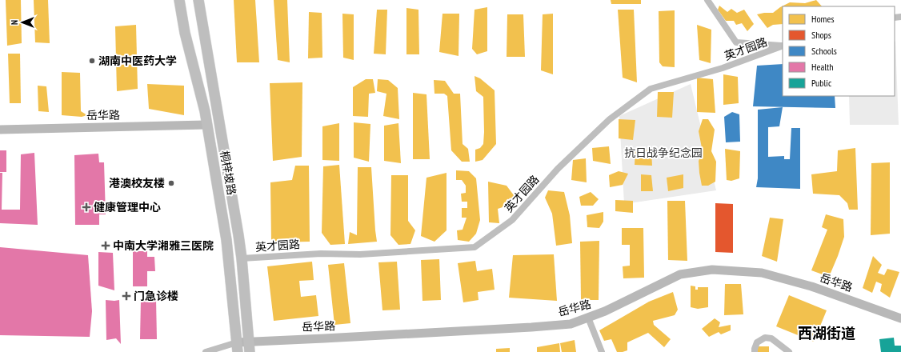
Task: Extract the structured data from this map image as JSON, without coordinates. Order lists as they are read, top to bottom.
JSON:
{
  "streets": {
    "main road": ["桐梓坡路"],
    "street": ["英才园路", "岳华路"]
  },
  "crossings": [
    ["英才园路", "桐梓坡路"],
    ["岳华路", "桐梓坡路"]
  ],
  "districts": ["西湖街道"],
  "parks": ["抗日战争纪念园"],
  "places": {
    "other": ["湖南中医药大学", "港澳校友楼"],
    "health": ["健康管理中心", "中南大学湘雅三医院", "门急诊楼"]
  },
  "legend": [
    "Homes",
    "Shops",
    "Schools",
    "Health",
    "Public"
  ],
  "north": "left"
}
